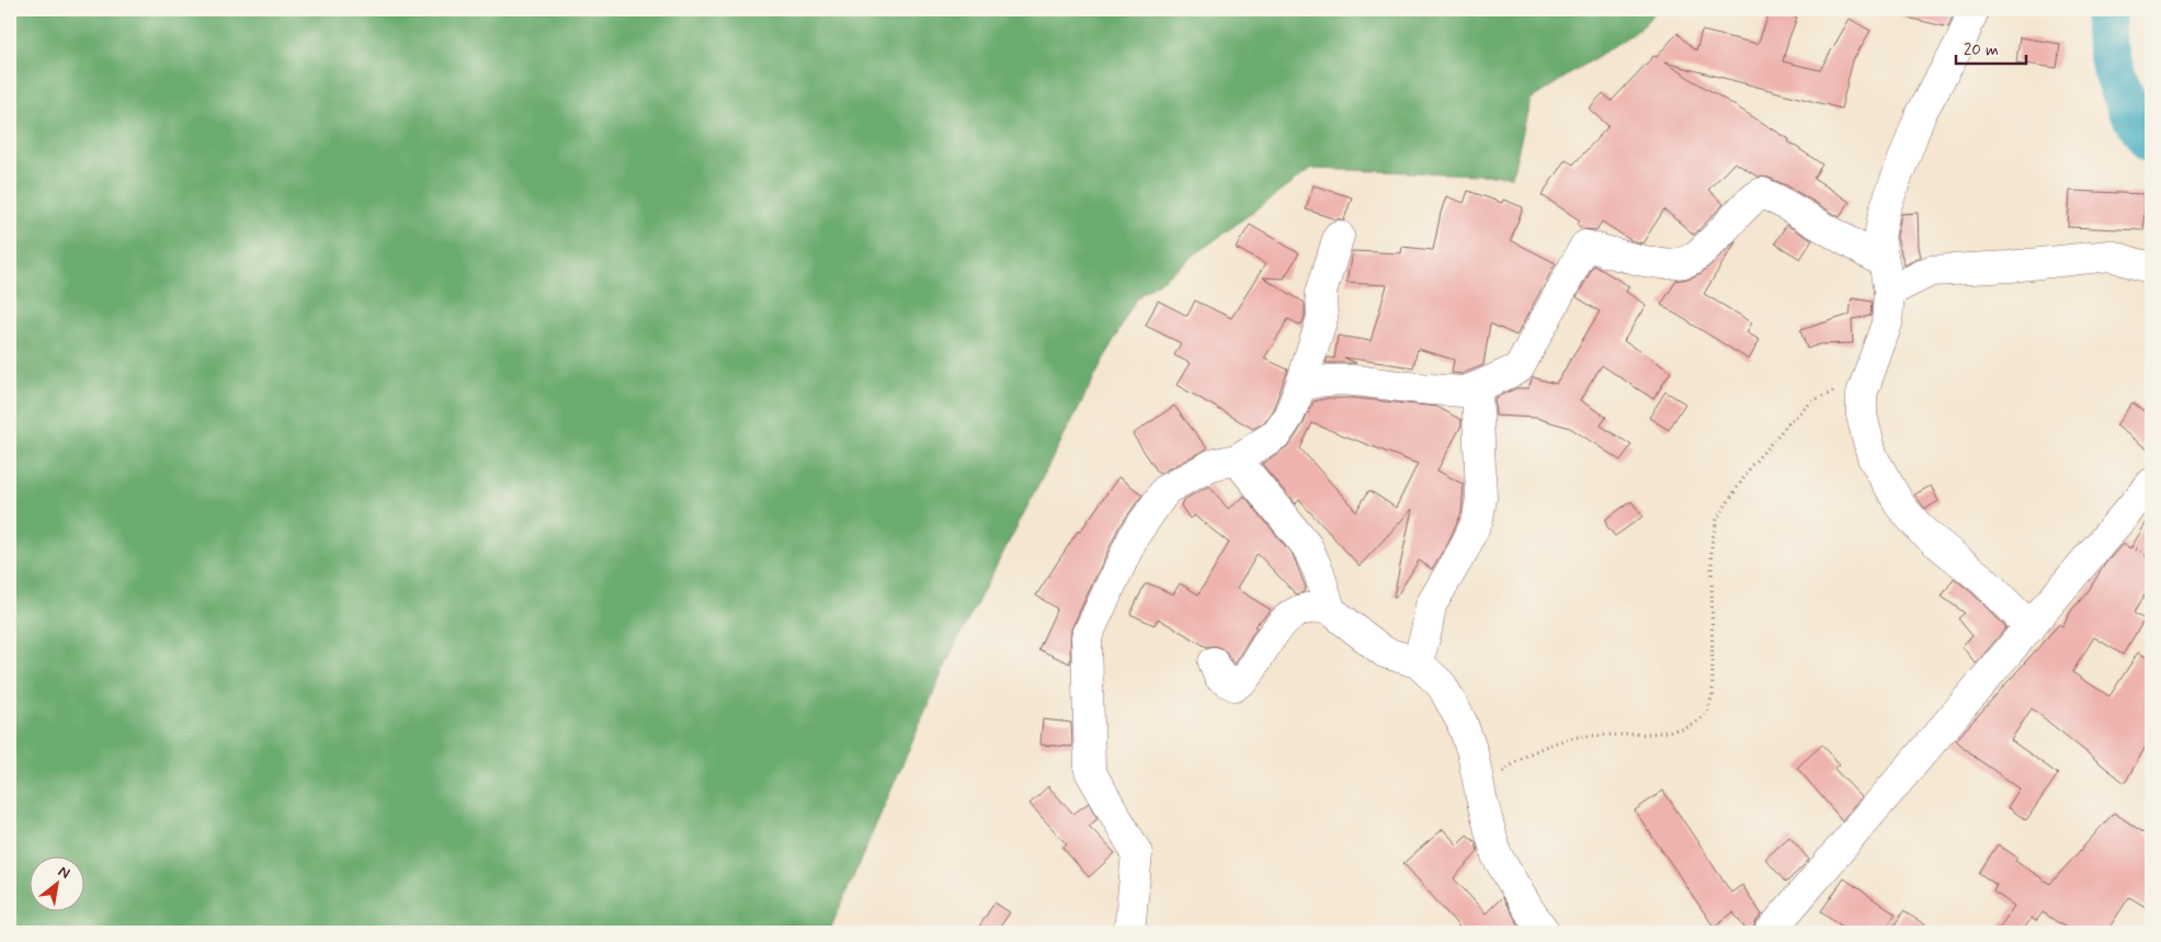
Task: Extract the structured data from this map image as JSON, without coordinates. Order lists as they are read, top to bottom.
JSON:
{
  "scale_bar": "20 m",
  "north": "top right"
}
